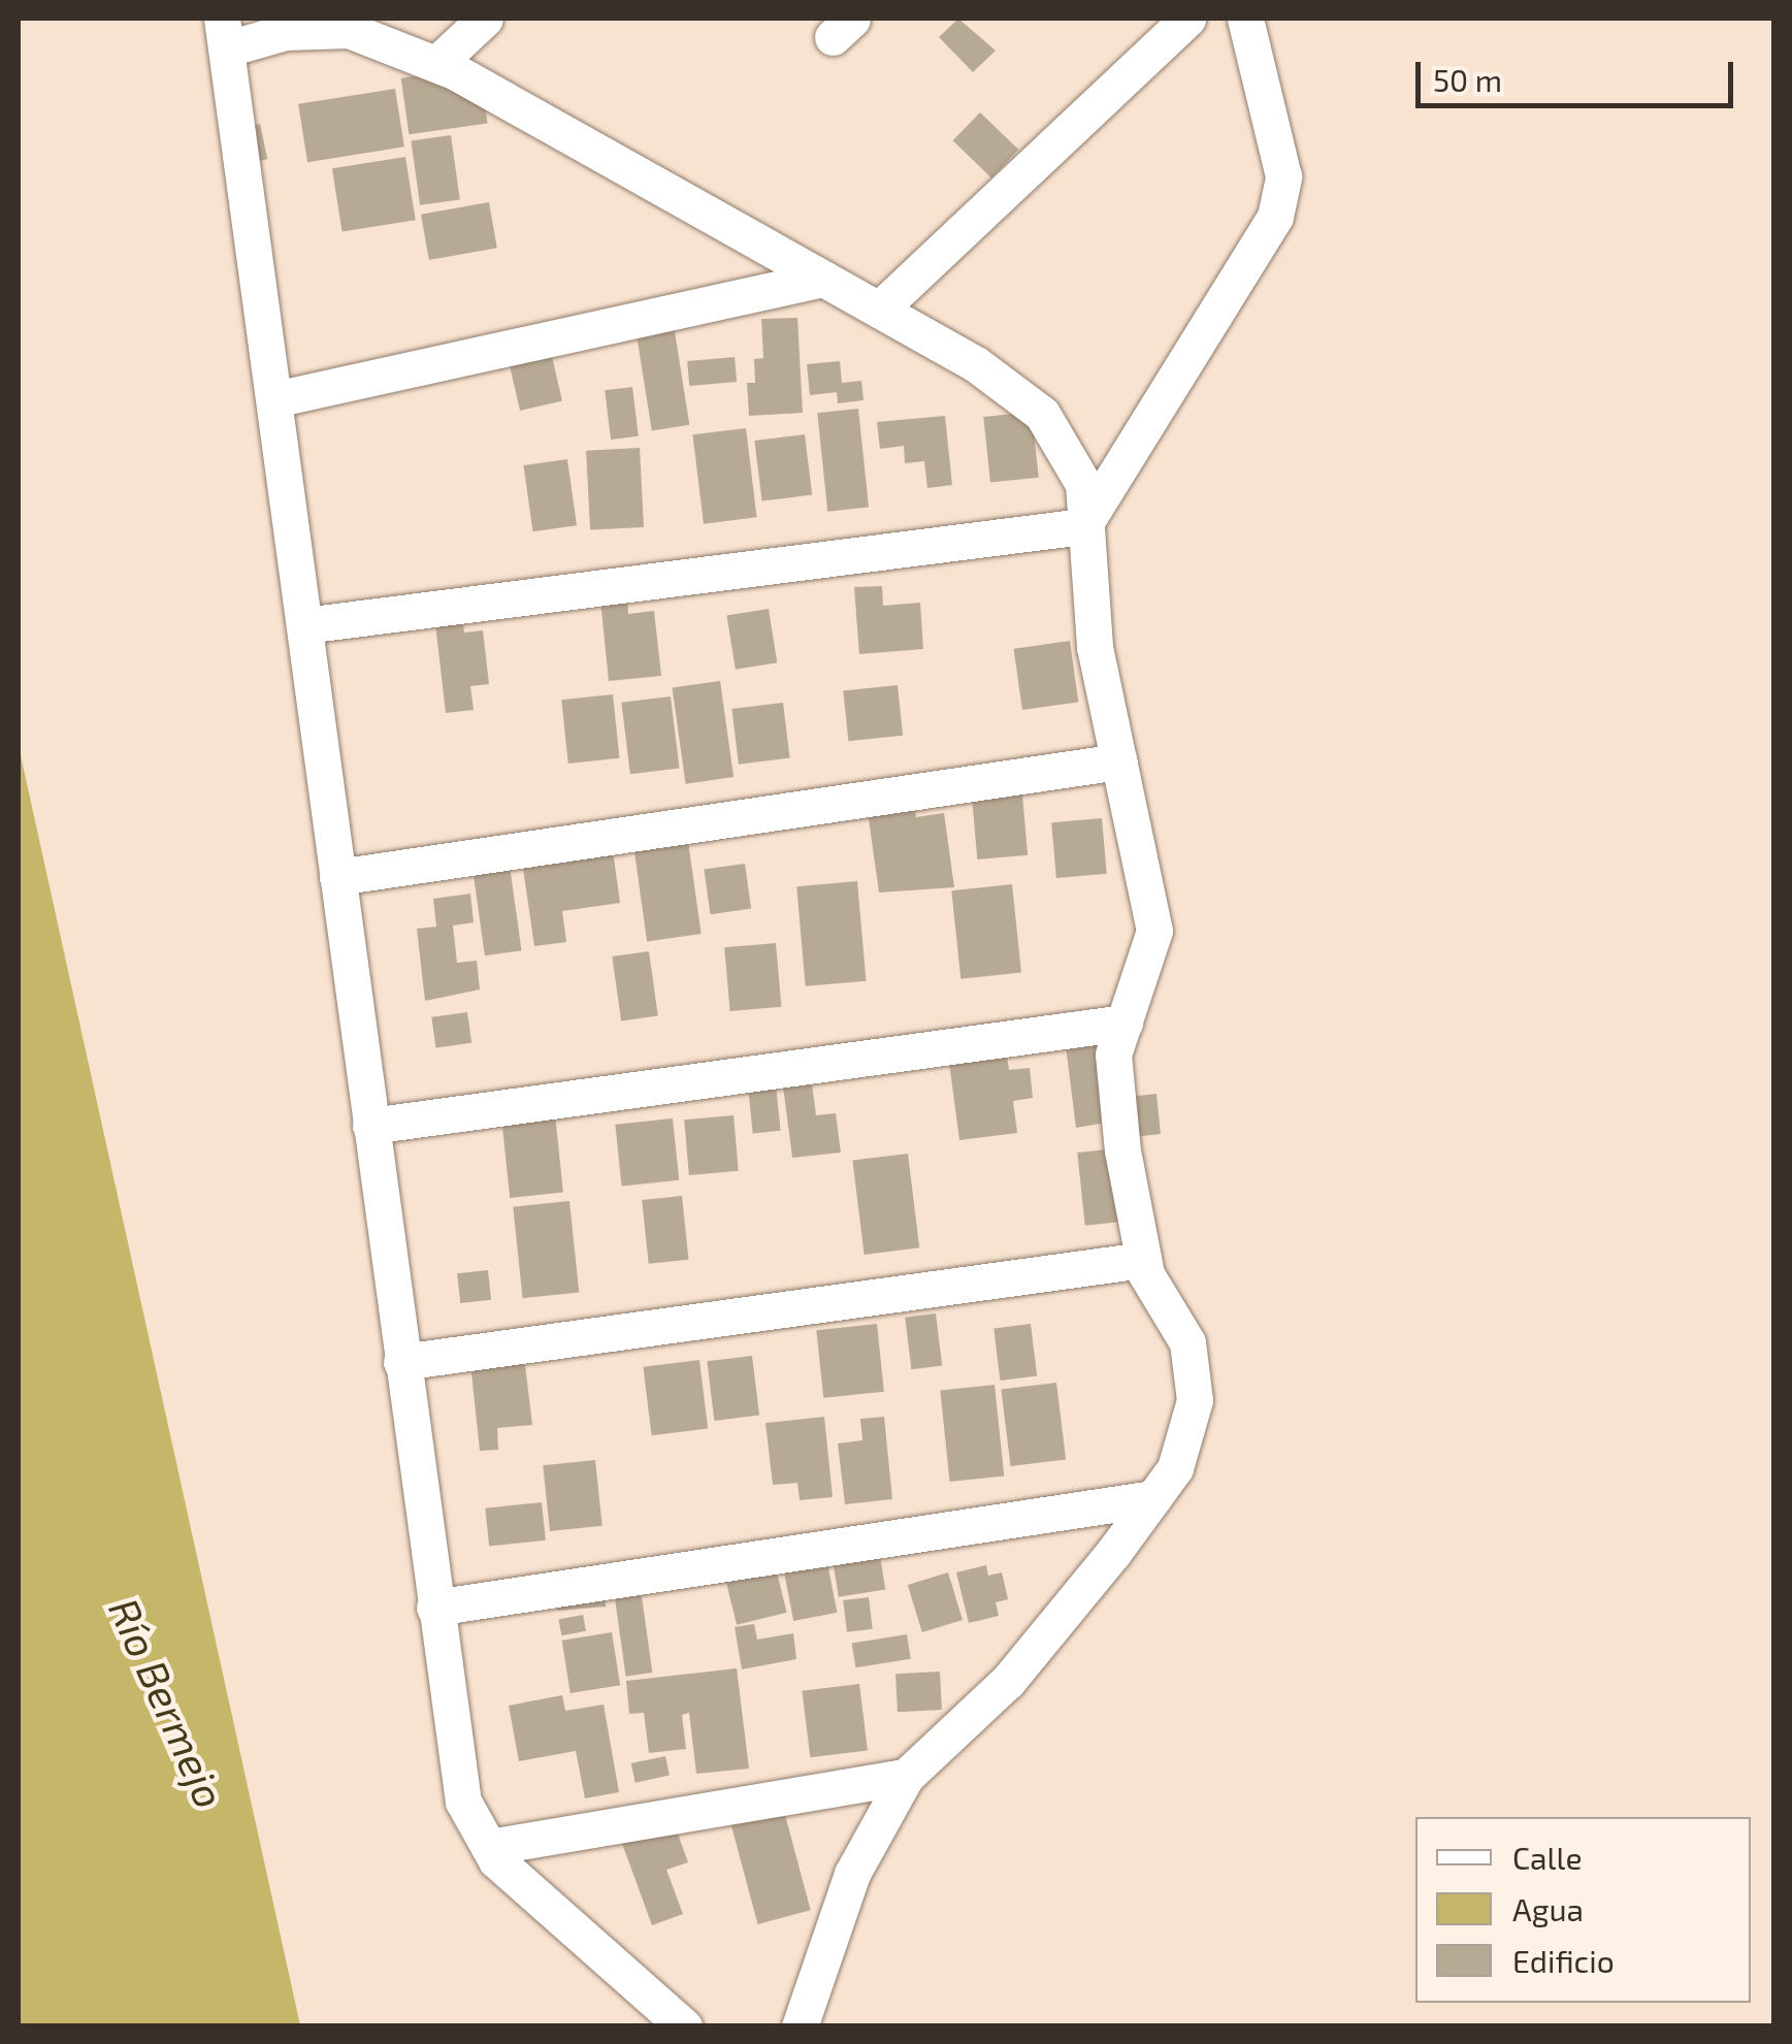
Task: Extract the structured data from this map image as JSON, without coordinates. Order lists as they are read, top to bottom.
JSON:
{
  "water": ["Río Bermejo"],
  "legend": ["Calle", "Agua", "Edificio"],
  "scale_bar": "50 m"
}
